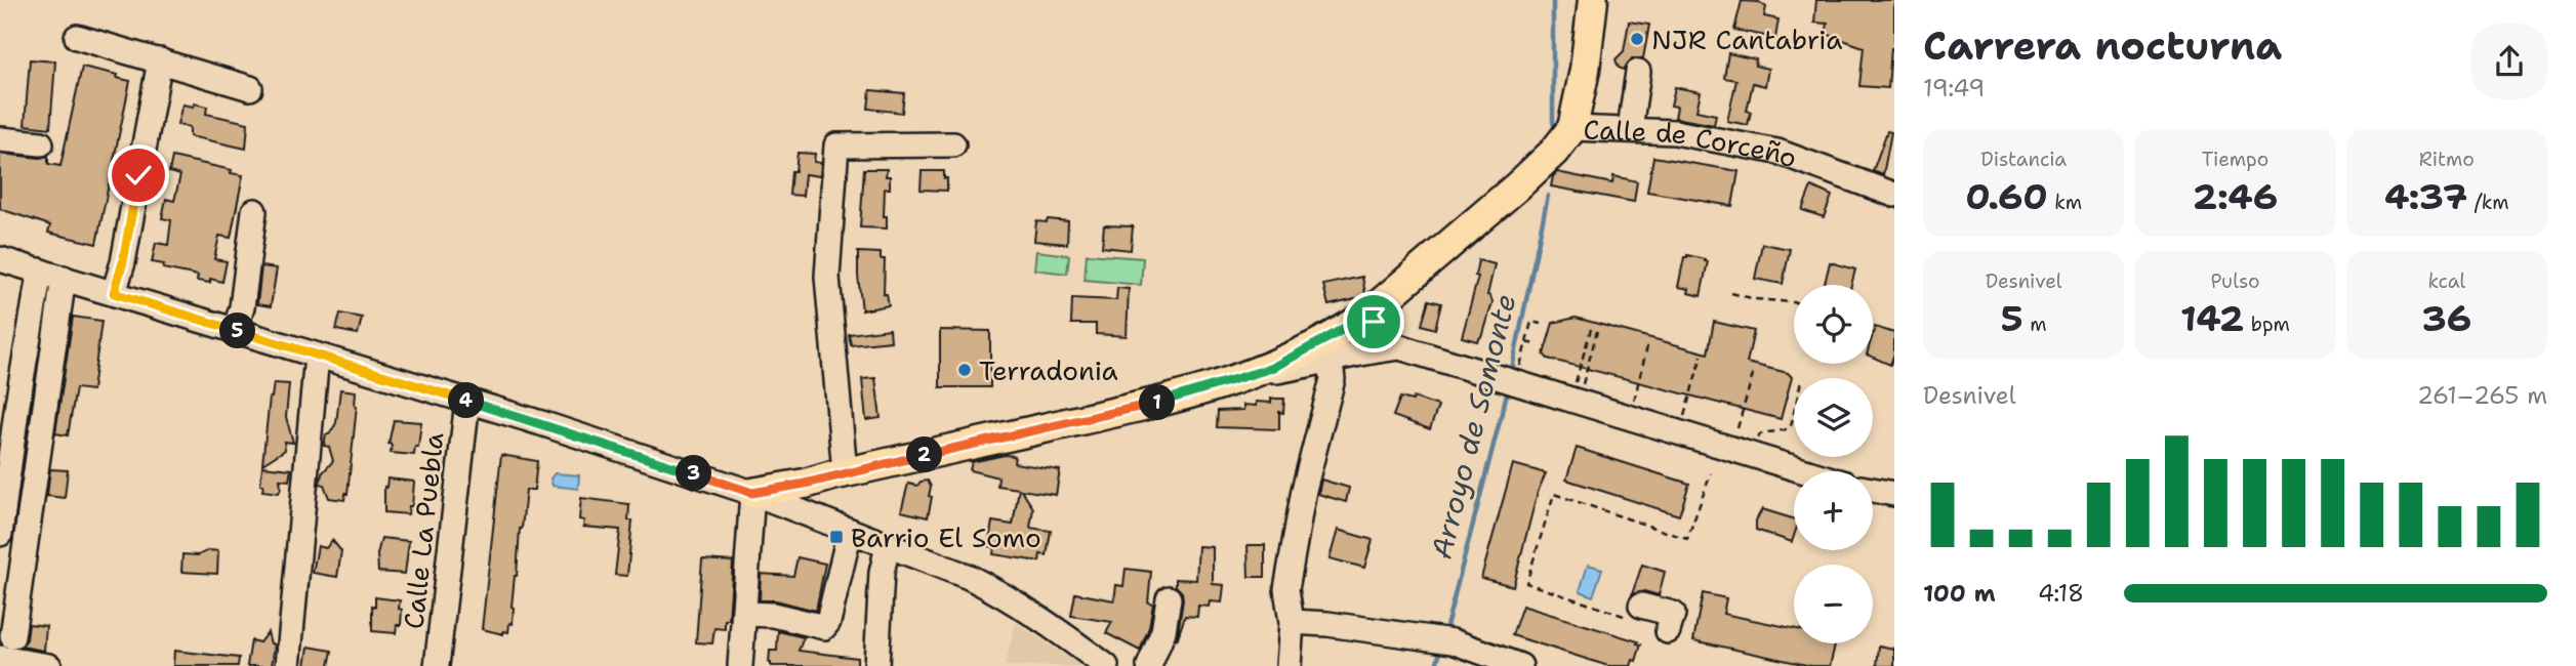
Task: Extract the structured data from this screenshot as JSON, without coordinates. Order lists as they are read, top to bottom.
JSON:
{
  "streets": {
    "main road": ["Calle de Corceño"],
    "street": ["Calle La Puebla"]
  },
  "water": ["Arroyo de Somonte"],
  "places": {
    "other": ["NJR Cantabria", "Terradonia"],
    "transit": ["Barrio El Somo"]
  },
  "page": {
    "heading": ["Carrera nocturna", "19:49"],
    "stats": [
      ["Distancia", "0.60 km"],
      ["Tiempo", "2:46"],
      ["Ritmo", "4:37 /km"],
      ["Desnivel", "5 m"],
      ["Pulso", "142 bpm"],
      ["kcal", "36"]
    ],
    "map_buttons": ["+", "−"],
    "pins": [
      "5",
      "4",
      "1",
      "2",
      "3"
    ],
    "chart": ["Desnivel", "261–265 m"],
    "list": [
      {
        "name": "100 m",
        "note": "4:18"
      }
    ]
  }
}
